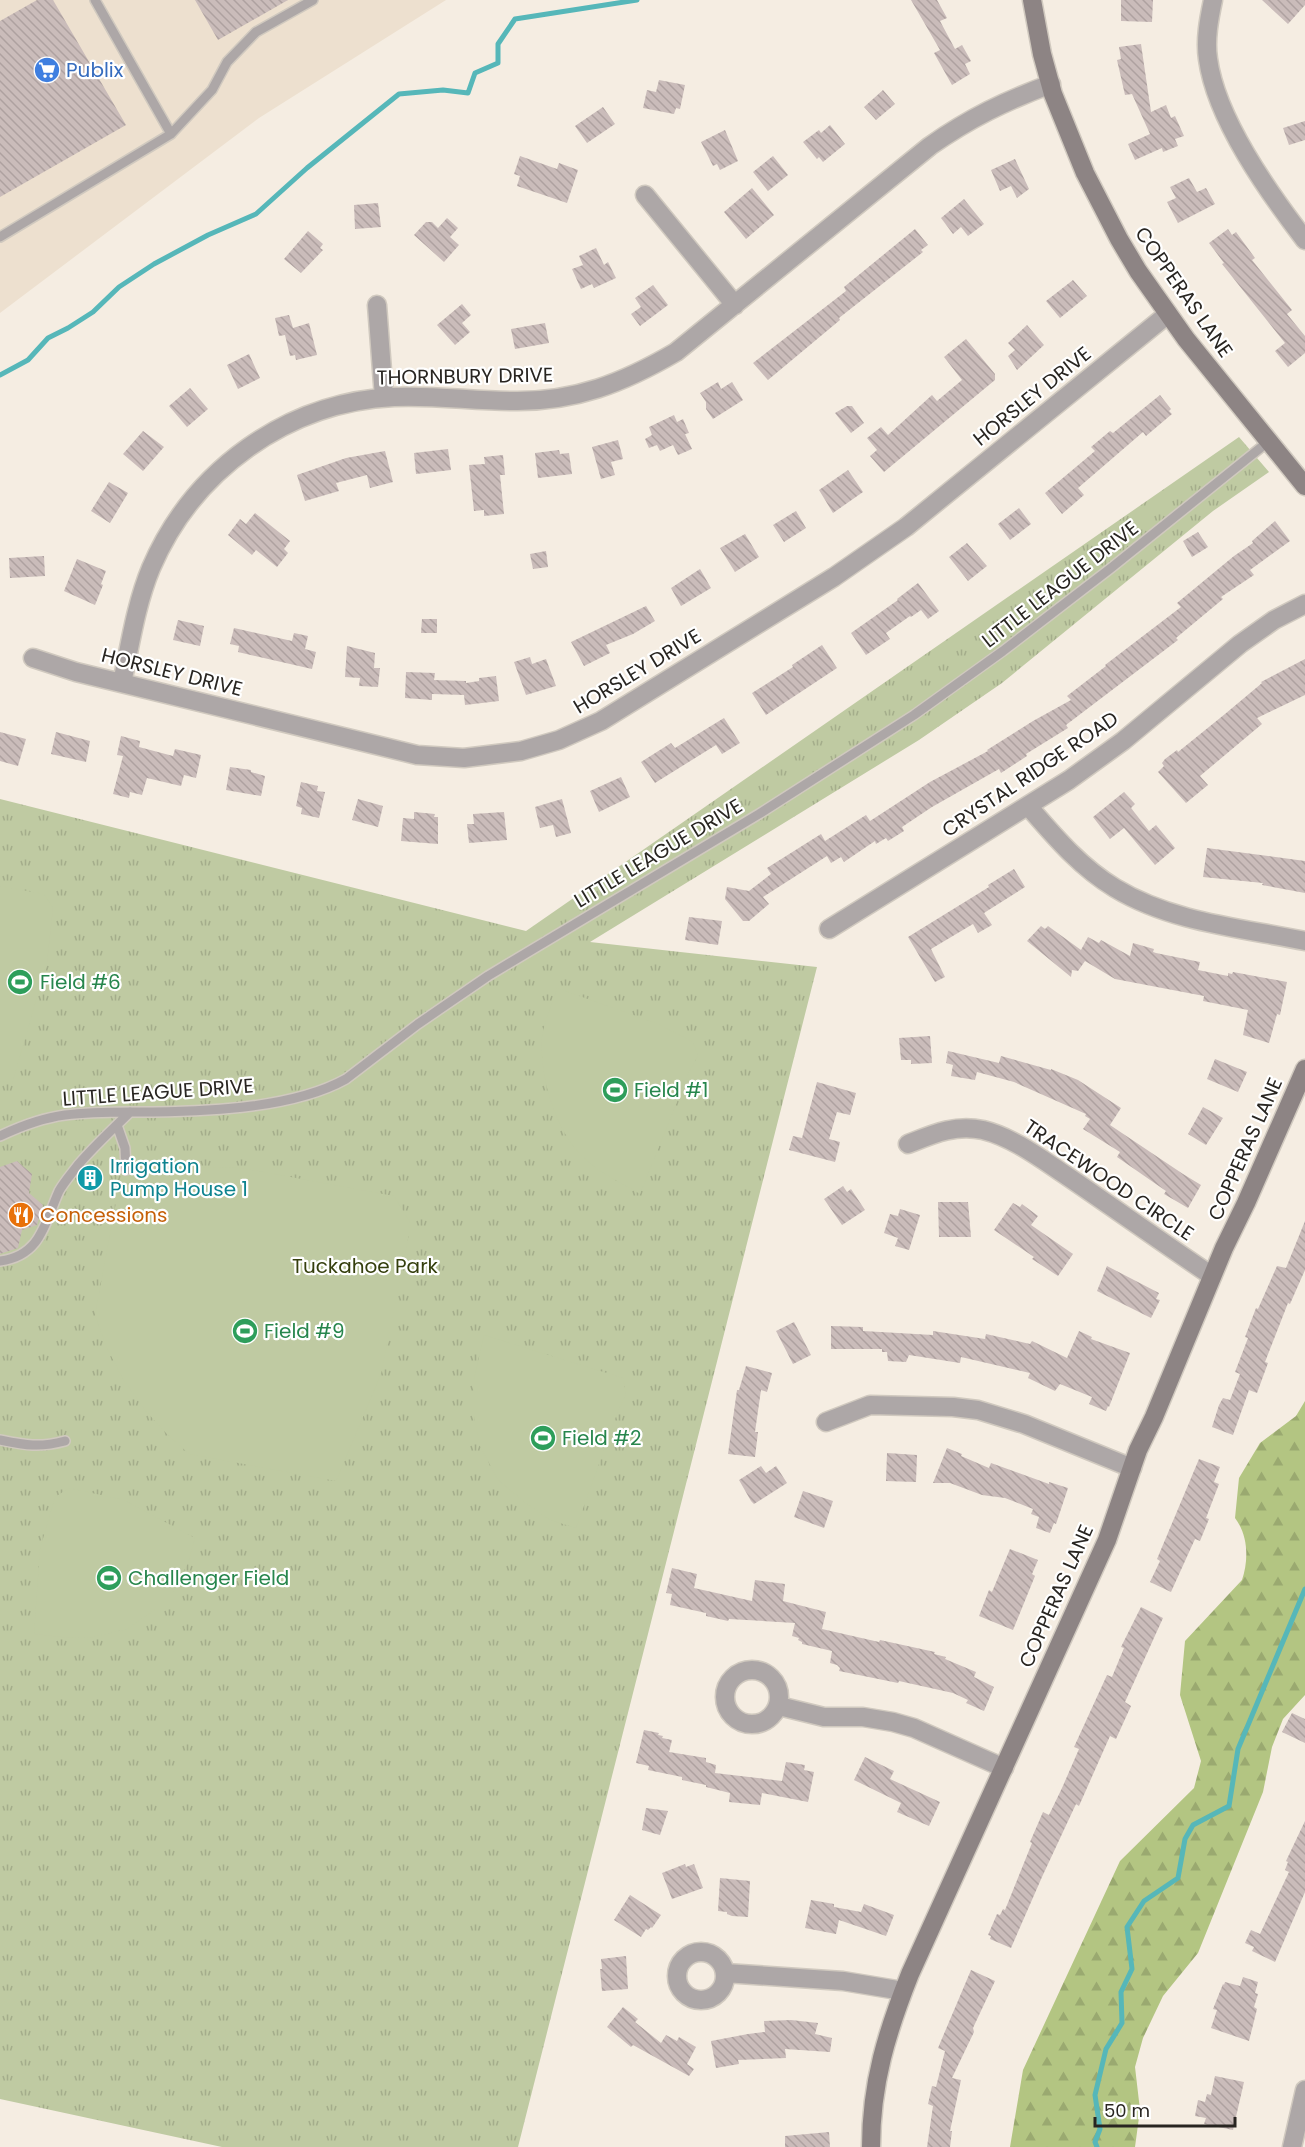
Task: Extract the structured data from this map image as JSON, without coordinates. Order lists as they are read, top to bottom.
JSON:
{
  "streets": {
    "street": [
      "COPPERAS LANE",
      "THORNBURY DRIVE",
      "HORSLEY DRIVE",
      "CRYSTAL RIDGE ROAD",
      "TRACEWOOD CIRCLE"
    ],
    "lane": ["LITTLE LEAGUE DRIVE"]
  },
  "crossings": [
    ["COPPERAS LANE", "THORNBURY DRIVE"],
    ["COPPERAS LANE", "HORSLEY DRIVE"],
    ["COPPERAS LANE", "LITTLE LEAGUE DRIVE"],
    ["COPPERAS LANE", "TRACEWOOD CIRCLE"],
    ["THORNBURY DRIVE", "HORSLEY DRIVE"]
  ],
  "parks": ["Tuckahoe Park"],
  "places": {
    "supermarket": ["Publix"],
    "sports": [
      "Field #6",
      "Field #1",
      "Field #9",
      "Field #2",
      "Challenger Field"
    ],
    "building": ["Irrigation Pump House 1"],
    "restaurant": ["Concessions"]
  },
  "scale_bar": "50 m"
}
